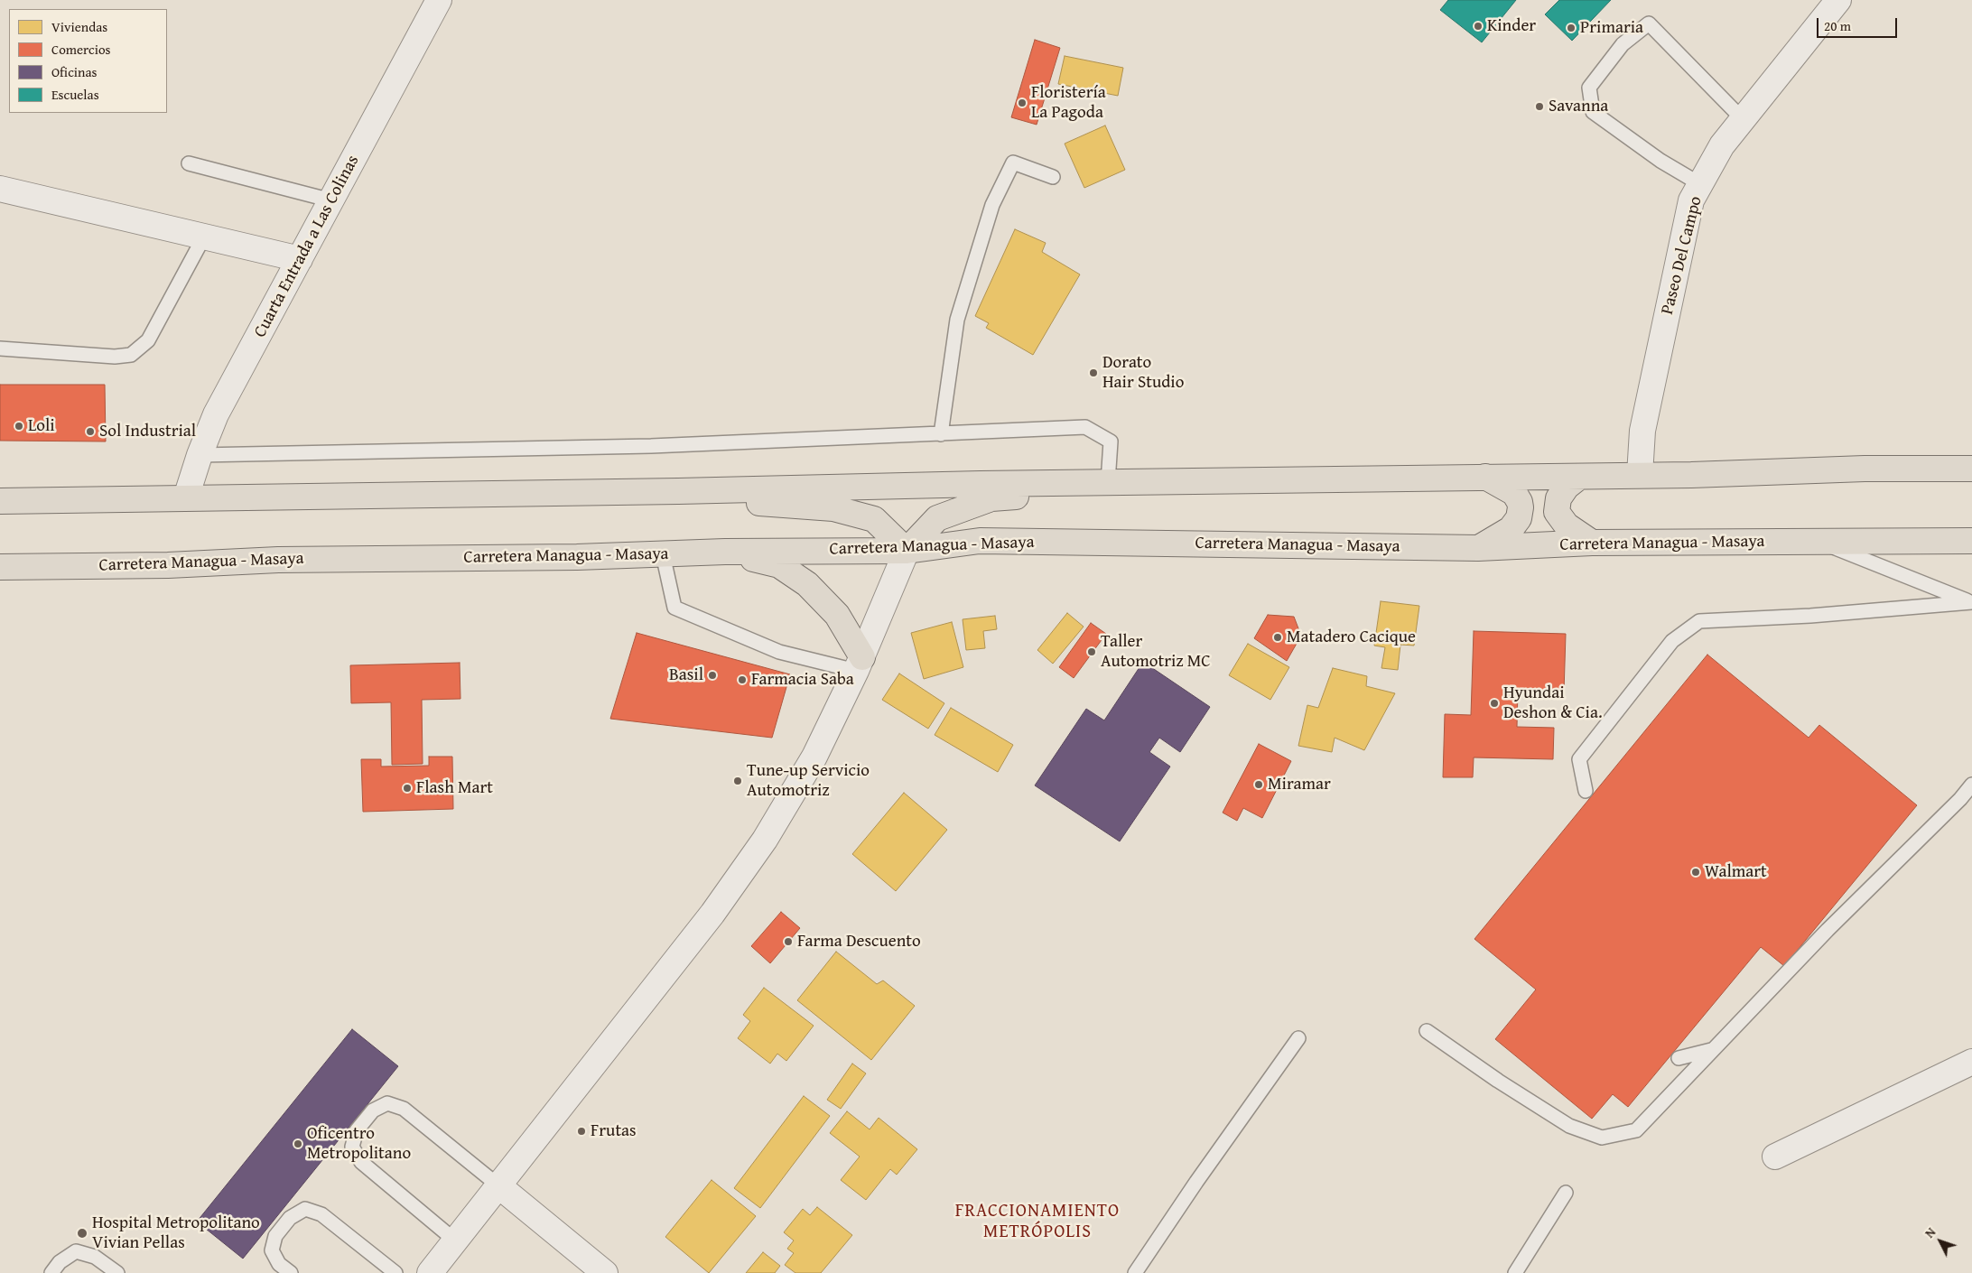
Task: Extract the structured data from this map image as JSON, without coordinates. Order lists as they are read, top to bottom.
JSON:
{
  "streets": {
    "highway": ["Carretera Managua - Masaya"],
    "street": ["Cuarta Entrada a Las Colinas", "Paseo Del Campo"]
  },
  "districts": ["FRACCIONAMIENTO METRÓPOLIS"],
  "places": [
    "Kinder",
    "Primaria",
    "Floristería La Pagoda",
    "Savanna",
    "Dorato Hair Studio",
    "Loli",
    "Sol Industrial",
    "Matadero Cacique",
    "Taller Automotriz MC",
    "Basil",
    "Farmacia Saba",
    "Hyundai Deshon & Cia.",
    "Tune-up Servicio Automotriz",
    "Miramar",
    "Flash Mart",
    "Walmart",
    "Farma Descuento",
    "Frutas",
    "Oficentro Metropolitano",
    "Hospital Metropolitano Vivian Pellas"
  ],
  "legend": [
    "Viviendas",
    "Comercios",
    "Oficinas",
    "Escuelas"
  ],
  "scale_bar": "20 m",
  "north": "top left"
}
